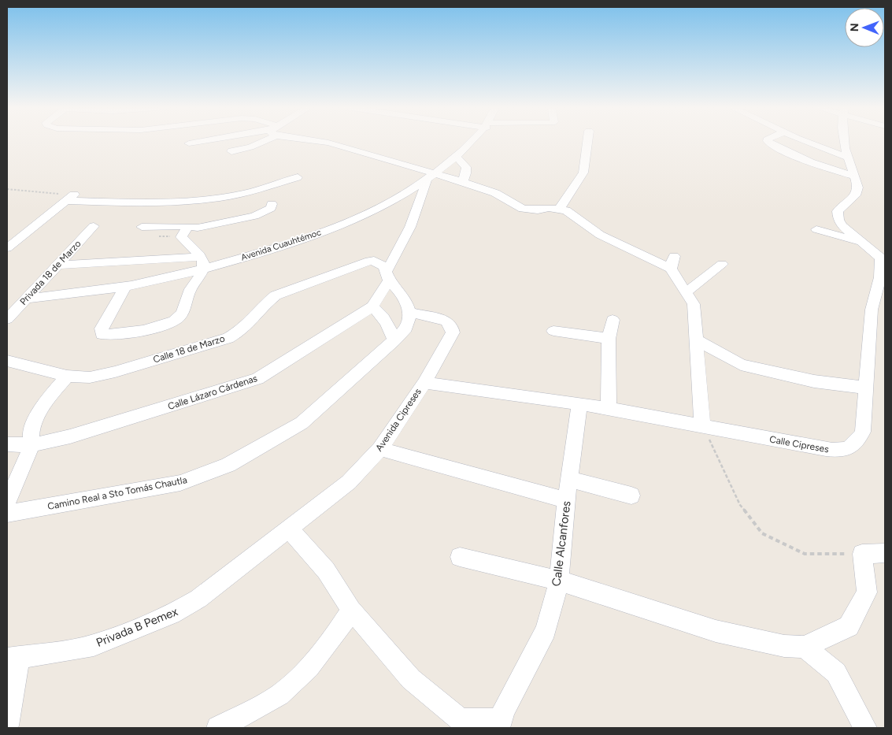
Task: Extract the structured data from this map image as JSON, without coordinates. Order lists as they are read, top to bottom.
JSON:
{
  "streets": {
    "street": [
      "Avenida Cuauhtémoc",
      "Privada 18 de Marzo",
      "Calle 18 de Marzo",
      "Calle Lázaro Cárdenas",
      "Avenida Cipreses",
      "Calle Cipreses",
      "Camino Real a Sto Tomás Chautla",
      "Calle Alcanfores",
      "Privada B Pemex"
    ]
  },
  "crossings": [
    ["Avenida Cuauhtémoc", "Privada 18 de Marzo"],
    ["Avenida Cuauhtémoc", "Calle Lázaro Cárdenas"],
    ["Calle 18 de Marzo", "Calle Lázaro Cárdenas"],
    ["Avenida Cipreses", "Calle Cipreses"],
    ["Avenida Cipreses", "Calle Alcanfores"],
    ["Avenida Cipreses", "Privada B Pemex"],
    ["Calle Cipreses", "Calle Alcanfores"]
  ],
  "north": "left"
}
